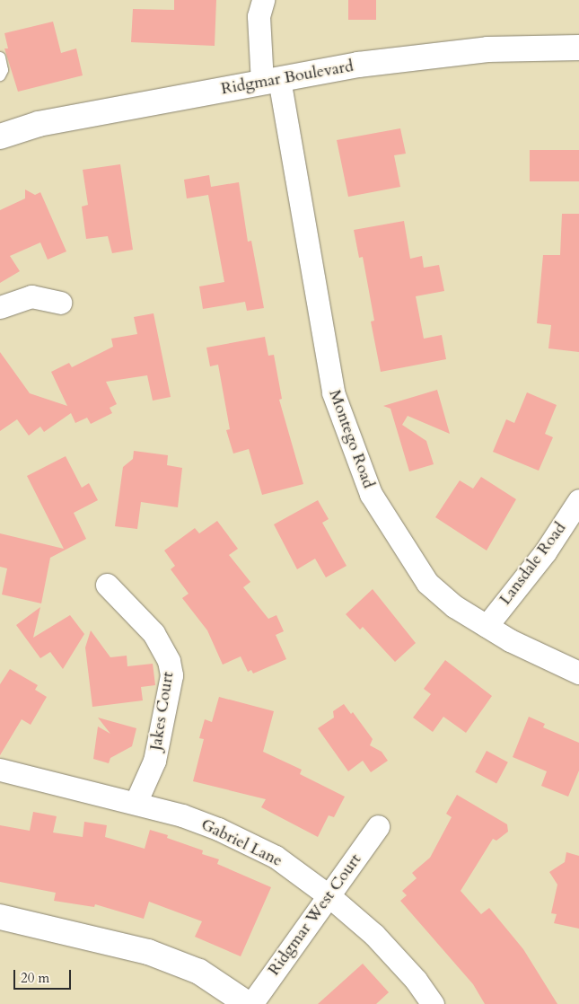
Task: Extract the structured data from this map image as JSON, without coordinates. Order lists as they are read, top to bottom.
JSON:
{
  "streets": {
    "street": [
      "Ridgmar Boulevard",
      "Montego Road",
      "Lansdale Road",
      "Jakes Court",
      "Gabriel Lane",
      "Ridgmar West Court"
    ]
  },
  "crossings": [
    ["Ridgmar Boulevard", "Montego Road"],
    ["Montego Road", "Lansdale Road"],
    ["Jakes Court", "Gabriel Lane"],
    ["Gabriel Lane", "Ridgmar West Court"]
  ],
  "scale_bar": "20 m"
}
